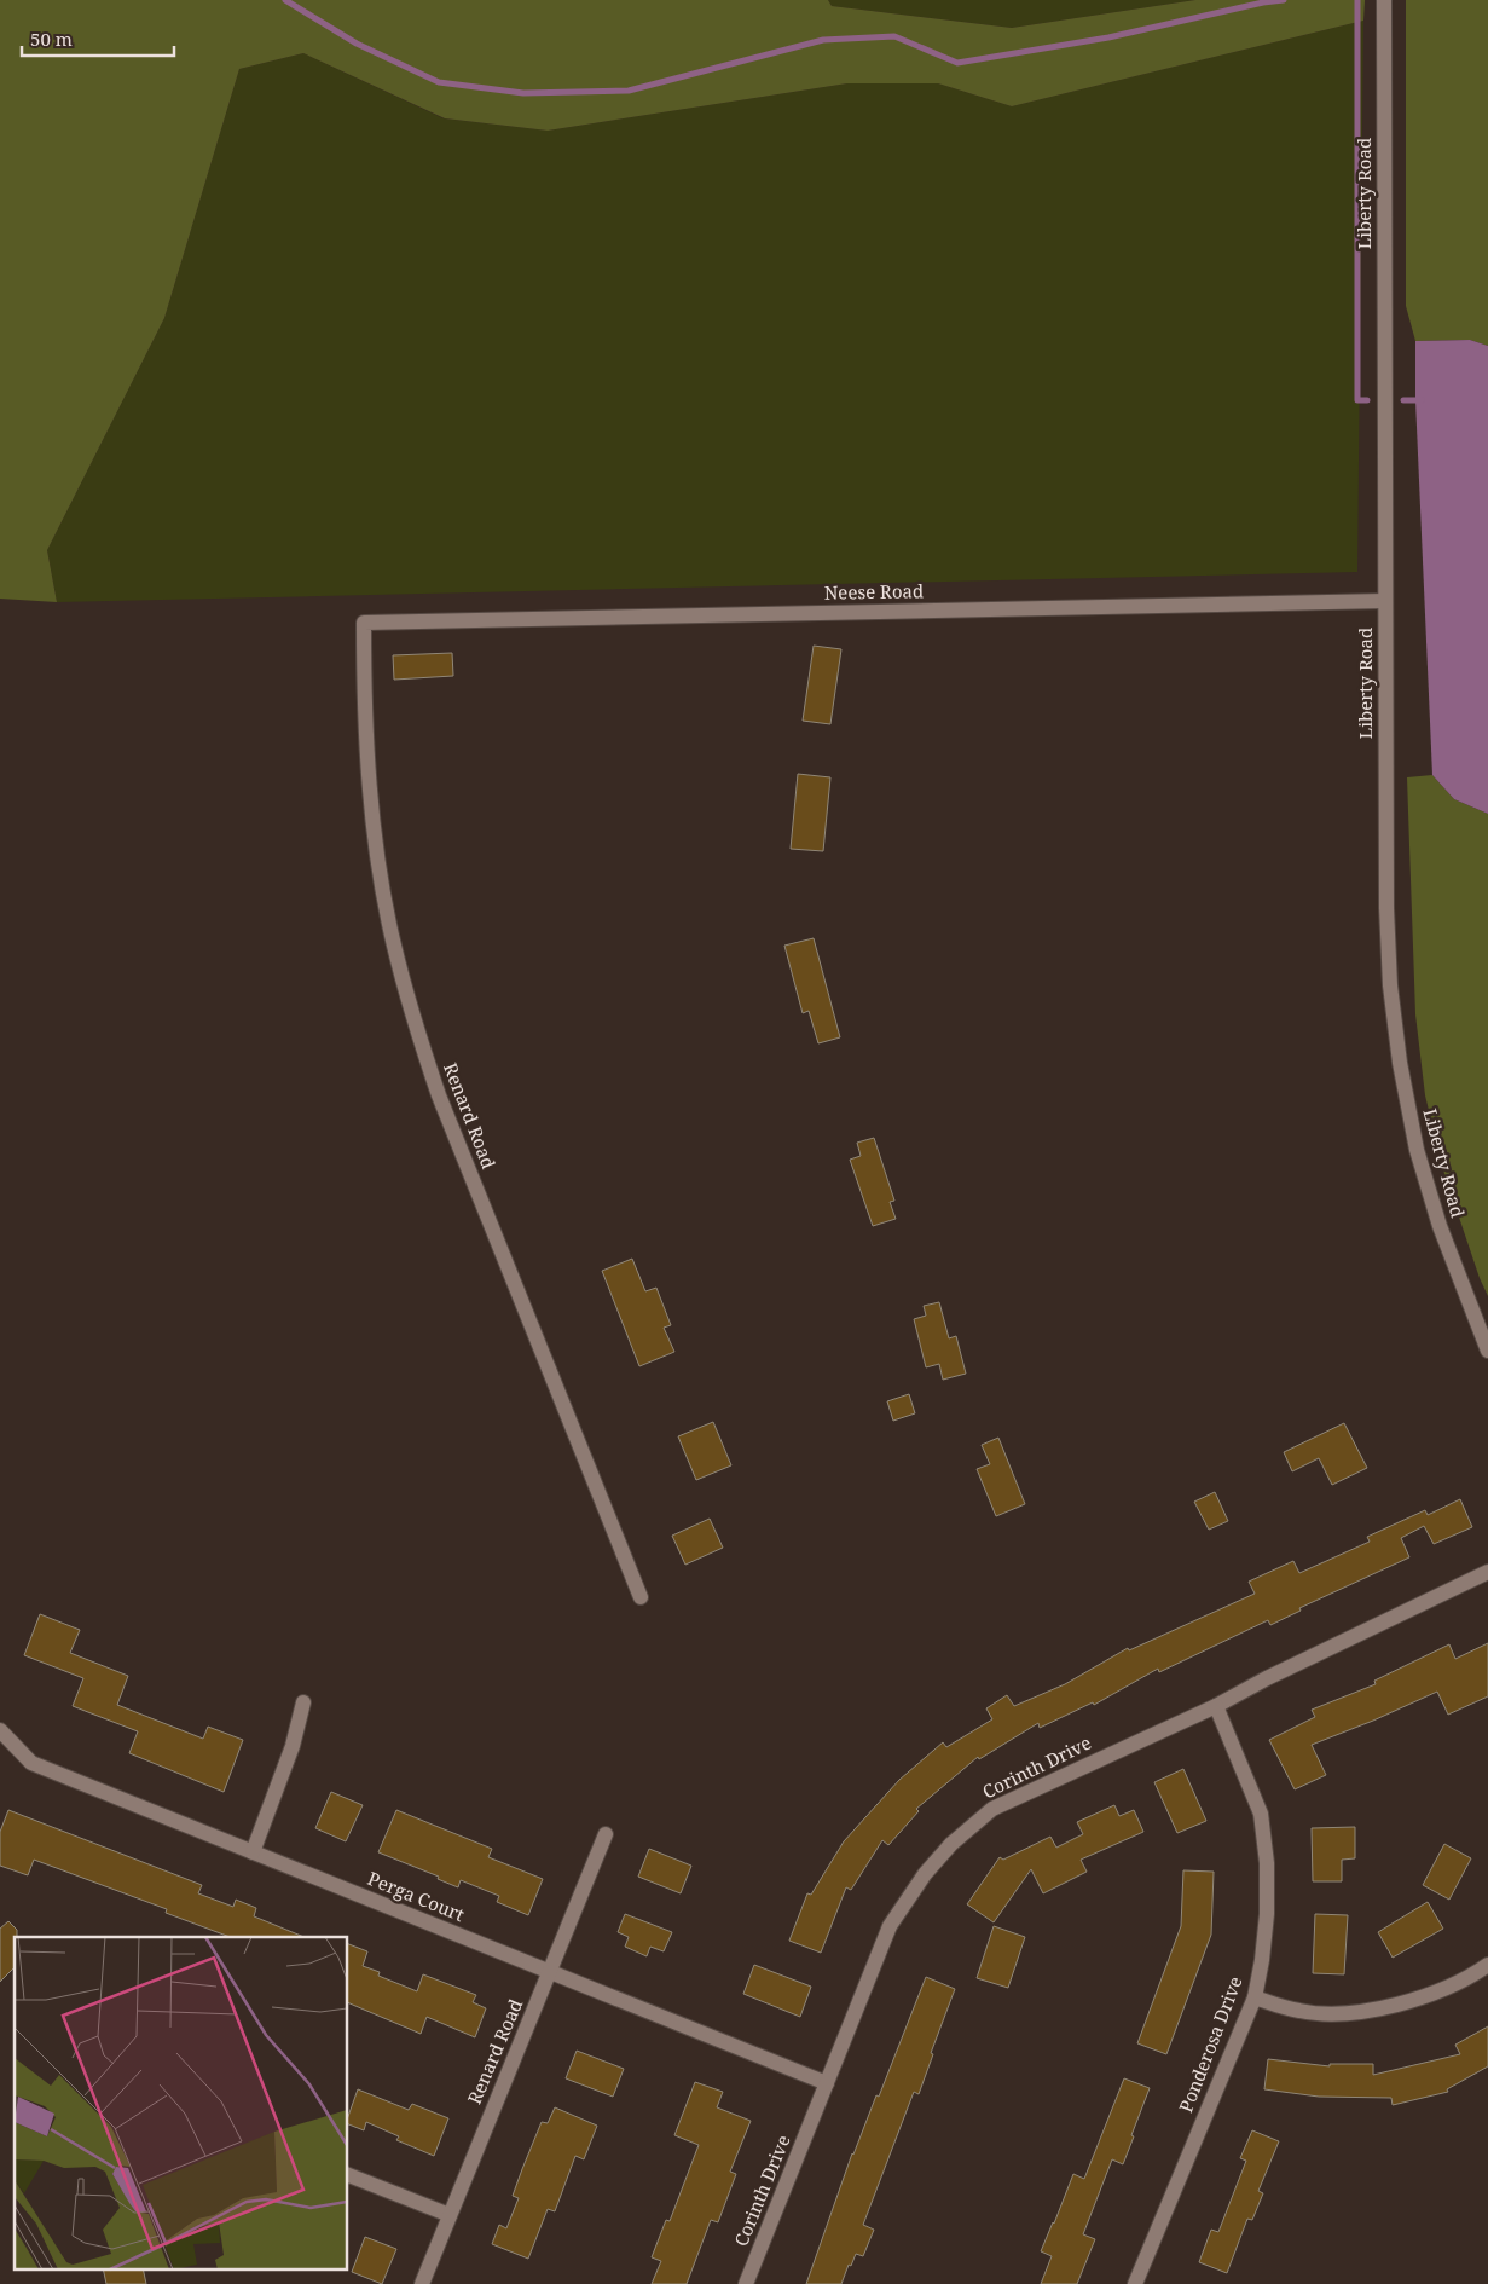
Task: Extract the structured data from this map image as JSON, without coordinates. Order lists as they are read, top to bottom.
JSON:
{
  "streets": {
    "street": [
      "Liberty Road",
      "Neese Road",
      "Renard Road",
      "Corinth Drive",
      "Perga Court",
      "Ponderosa Drive"
    ]
  },
  "crossings": [
    ["Liberty Road", "Neese Road"],
    ["Neese Road", "Renard Road"],
    ["Renard Road", "Perga Court"],
    ["Corinth Drive", "Perga Court"],
    ["Corinth Drive", "Ponderosa Drive"]
  ],
  "scale_bar": "50 m"
}
